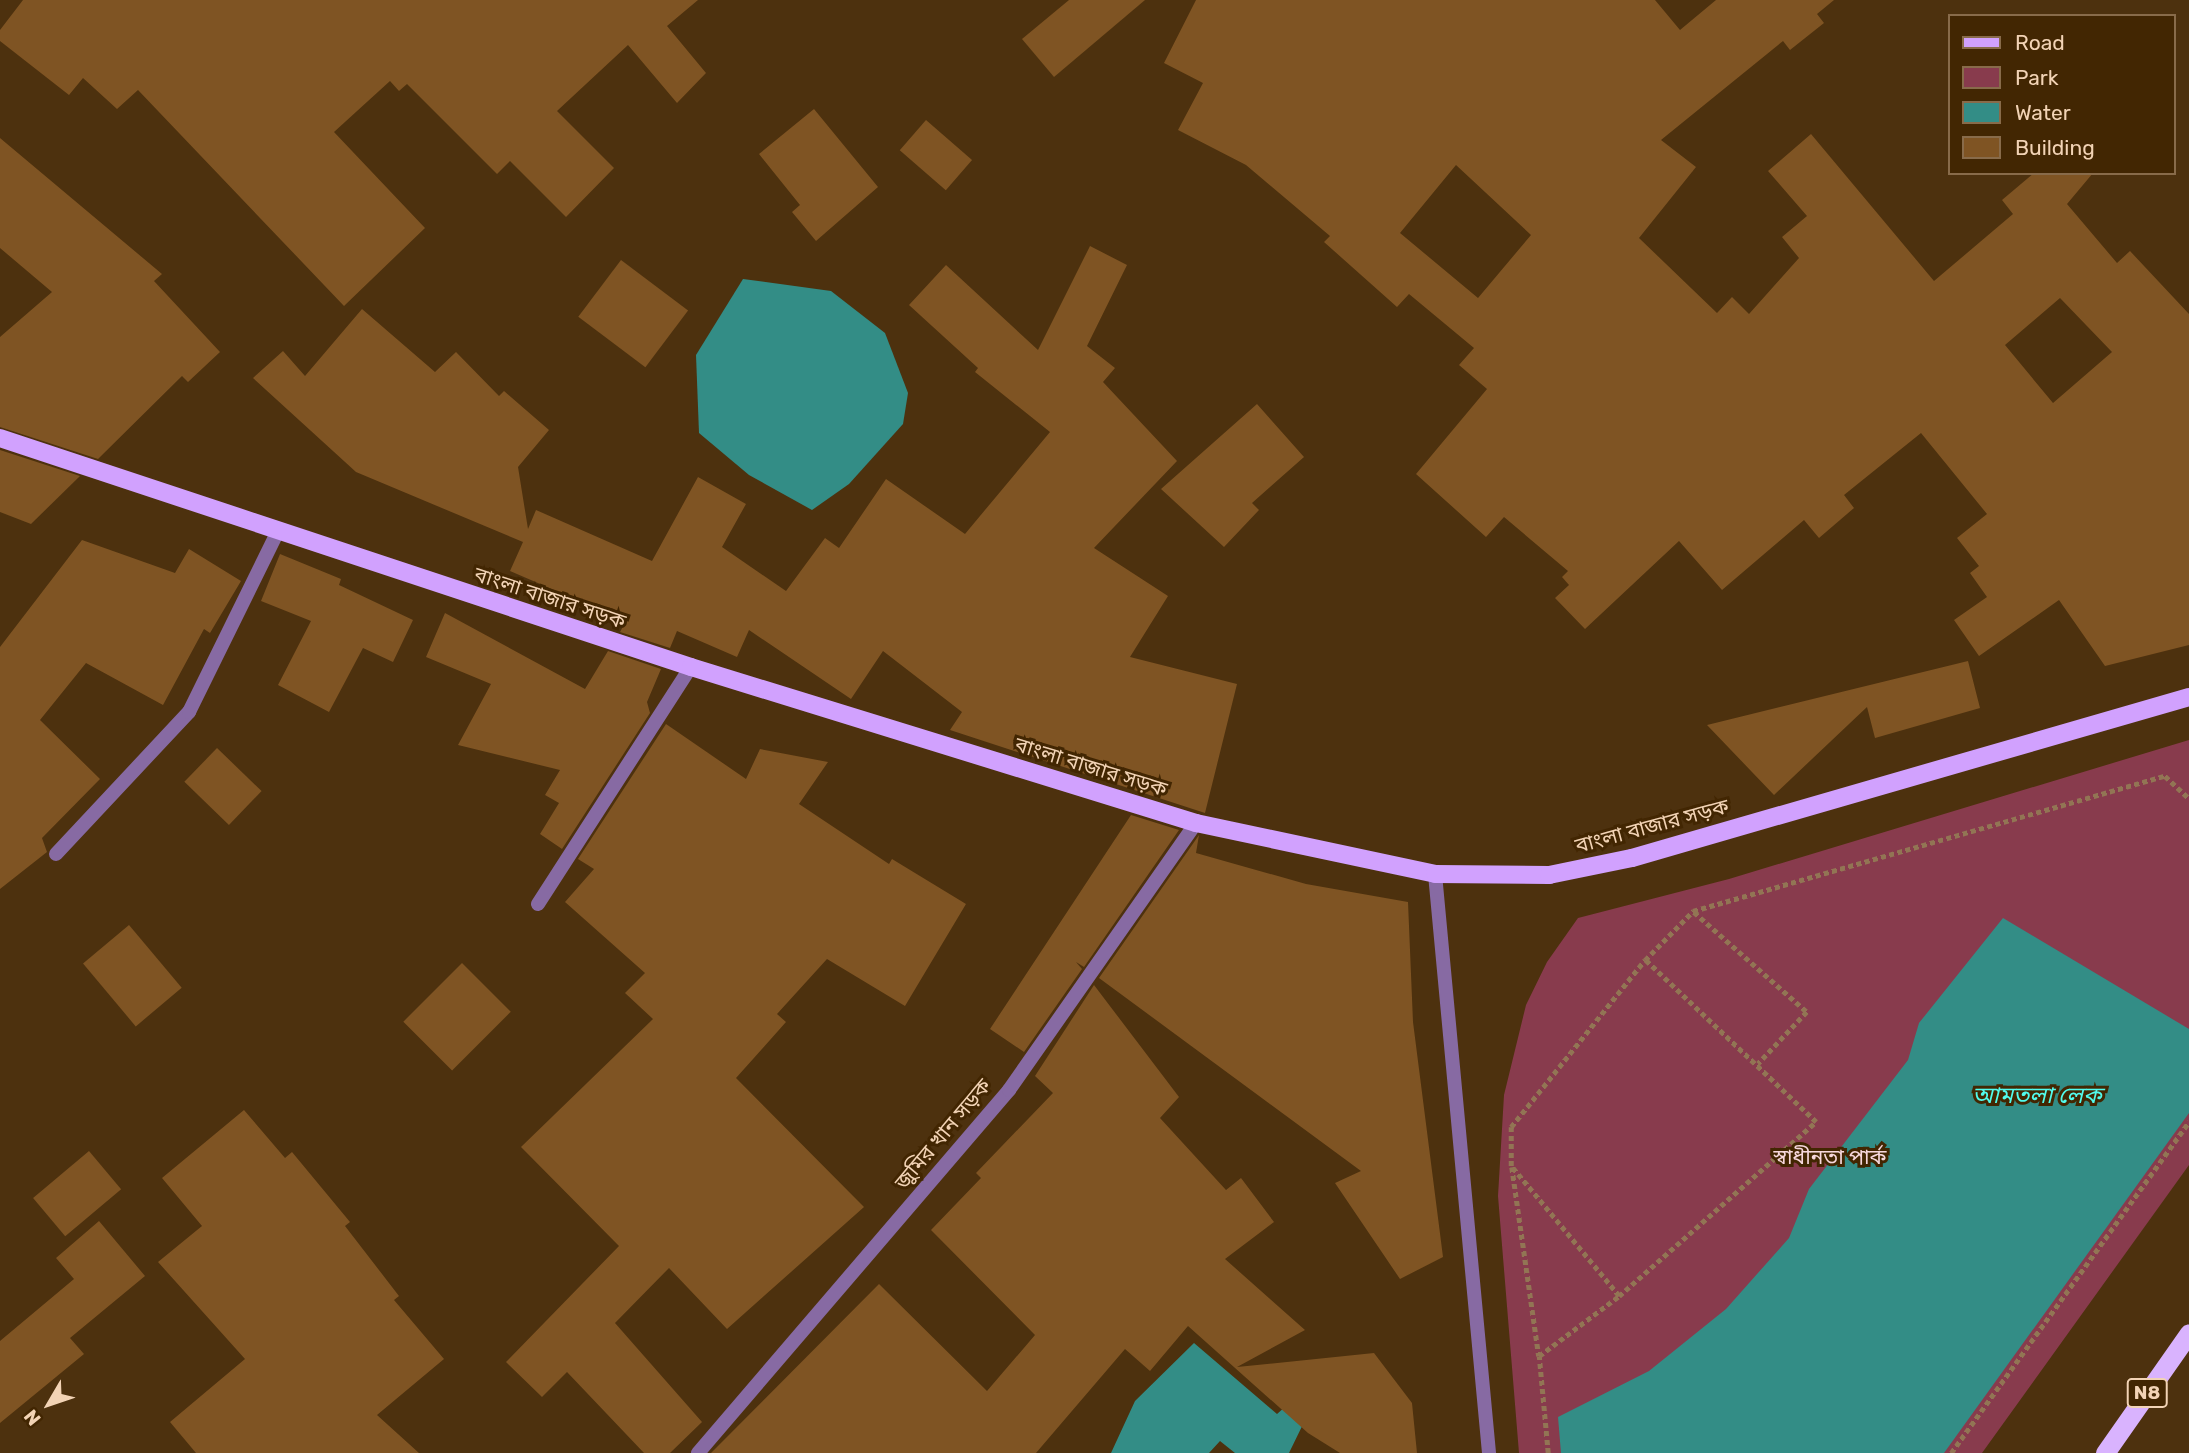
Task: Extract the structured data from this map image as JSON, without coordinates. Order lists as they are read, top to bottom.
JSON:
{
  "streets": {
    "highway": ["N8"],
    "main road": ["বাংলা বাজার সড়ক"],
    "street": ["জুমির খান সড়ক"]
  },
  "crossings": [
    ["বাংলা বাজার সড়ক", "জুমির খান সড়ক"]
  ],
  "water": ["আমতলা লেক"],
  "parks": ["স্বাধীনতা পার্ক"],
  "legend": [
    "Road",
    "Park",
    "Water",
    "Building"
  ],
  "north": "bottom left"
}
